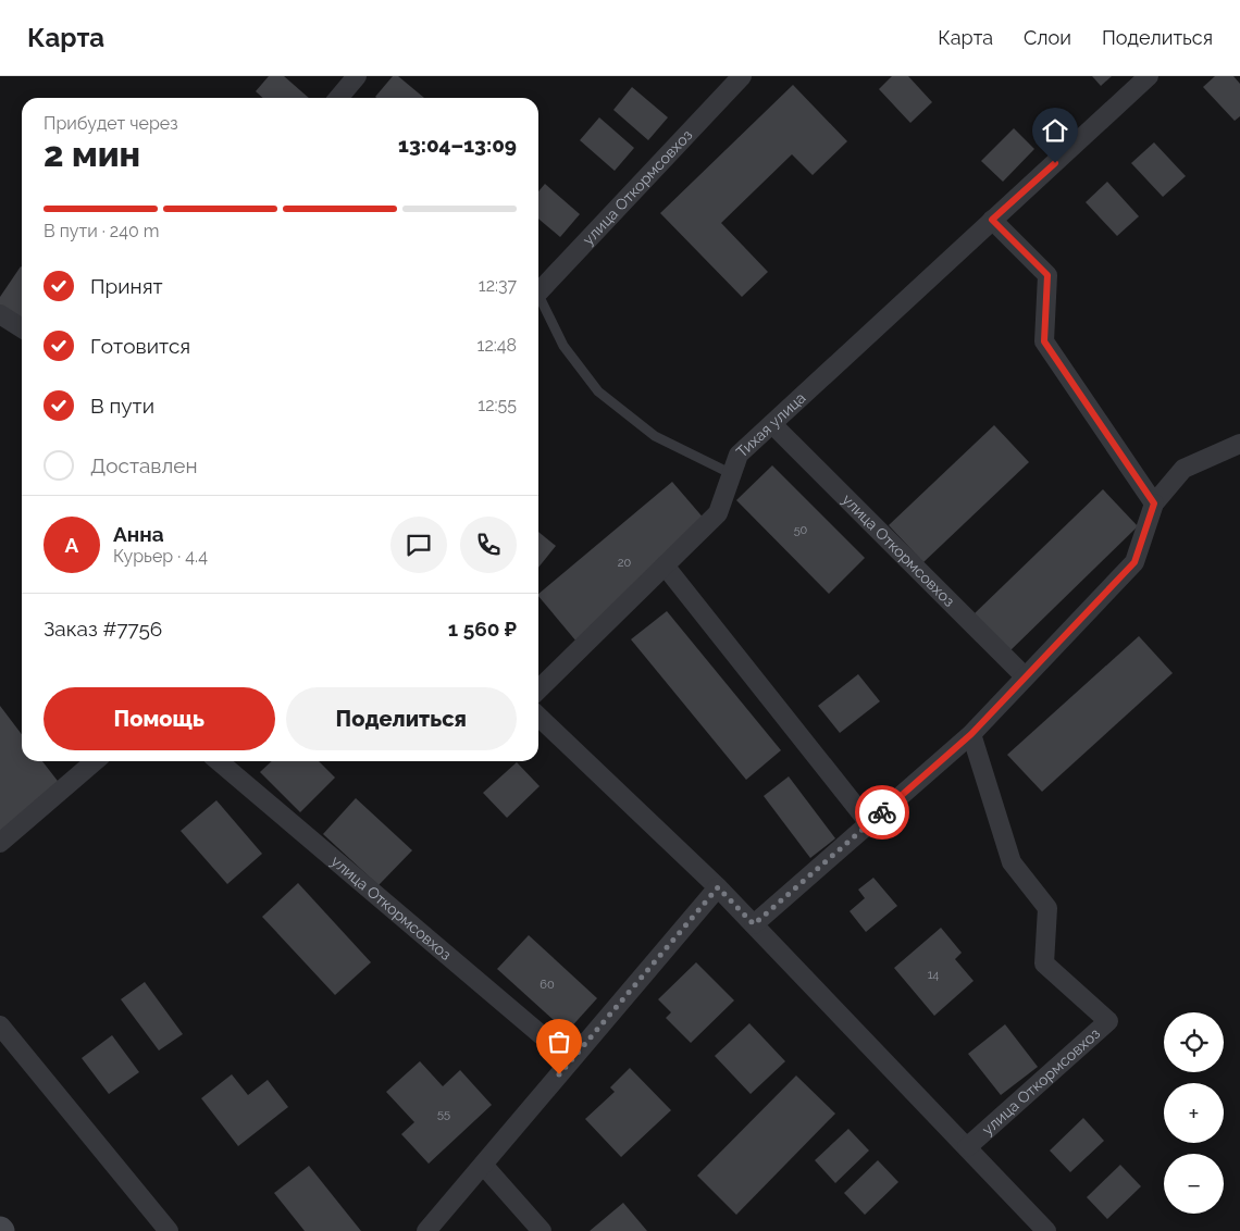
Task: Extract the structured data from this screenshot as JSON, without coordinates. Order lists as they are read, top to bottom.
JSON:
{
  "streets": {
    "street": ["улица Откормсовхоз", "Тихая улица"]
  },
  "crossings": [
    ["улица Откормсовхоз", "Тихая улица"]
  ],
  "house_numbers": [
    "50",
    "20",
    "14",
    "60",
    "55"
  ],
  "page": {
    "header": "Карта",
    "nav": ["Карта", "Слои", "Поделиться"],
    "heading": ["2 мин", "Прибудет через", "13:04–13:09"],
    "panel": [
      "Анна",
      "Курьер · 4.4",
      "Заказ #7756",
      "1 560 ₽"
    ],
    "bar": "В пути · 240 m",
    "list": [
      ["Принят", "12:37"],
      ["Готовится", "12:48"],
      ["В пути", "12:55"],
      "Доставлен"
    ],
    "round": "А",
    "buttons": ["Помощь", "Поделиться"],
    "map_buttons": ["+", "−"]
  }
}
